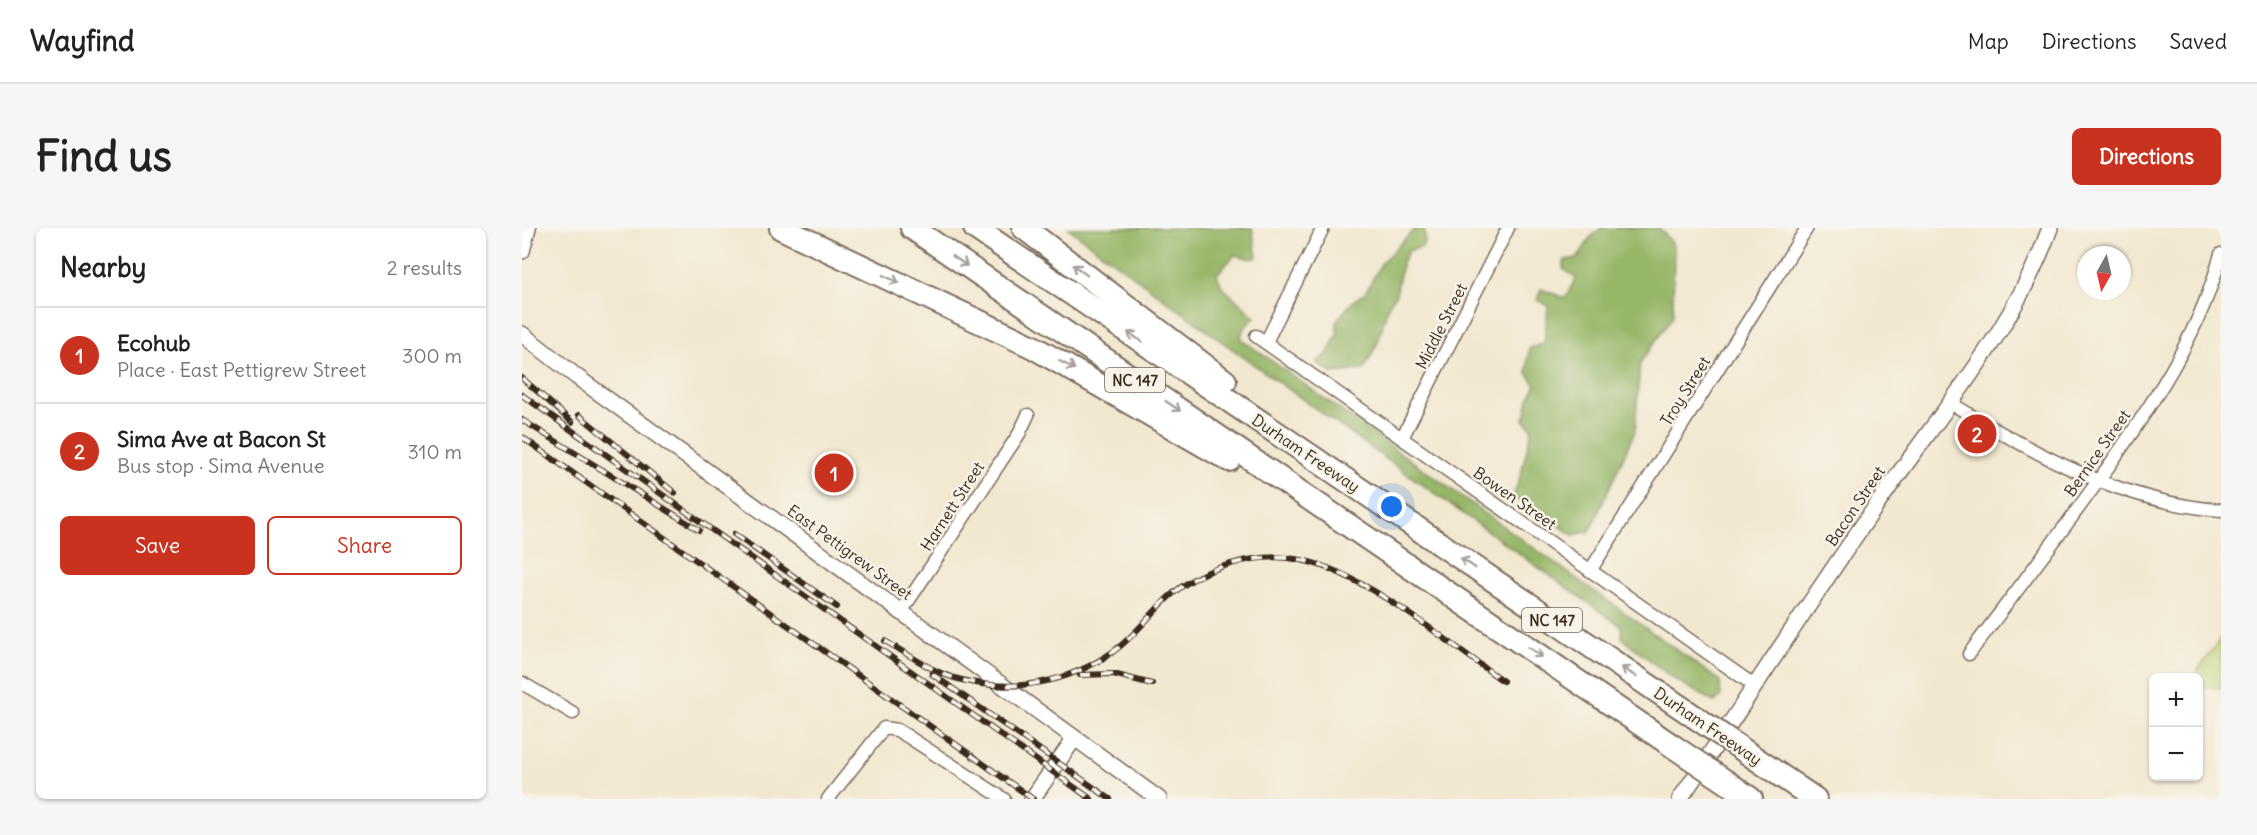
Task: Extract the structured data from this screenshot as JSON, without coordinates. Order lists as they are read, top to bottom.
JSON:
{
  "streets": {
    "highway": ["NC 147", "Durham Freeway"],
    "street": [
      "Middle Street",
      "Troy Street",
      "Bernice Street",
      "Bowen Street",
      "Harnett Street",
      "Bacon Street",
      "East Pettigrew Street"
    ]
  },
  "crossings": [
    ["Middle Street", "Bowen Street"],
    ["Troy Street", "Bowen Street"],
    ["Bowen Street", "Bacon Street"],
    ["Harnett Street", "East Pettigrew Street"]
  ],
  "north": "bottom",
  "page": {
    "header": "Wayfind",
    "nav": ["Map", "Directions", "Saved"],
    "buttons": [
      "Directions",
      ["Save", "Share"]
    ],
    "title": "Find us",
    "heading": ["Nearby", "2 results"],
    "list": [
      {
        "mark": "1",
        "name": "Ecohub",
        "note": "Place · East Pettigrew Street",
        "value": "300 m"
      },
      {
        "mark": "2",
        "name": "Sima Ave at Bacon St",
        "note": "Bus stop · Sima Avenue",
        "value": "310 m"
      }
    ],
    "pins": ["2", "1"],
    "map_buttons": ["+", "−"]
  }
}
